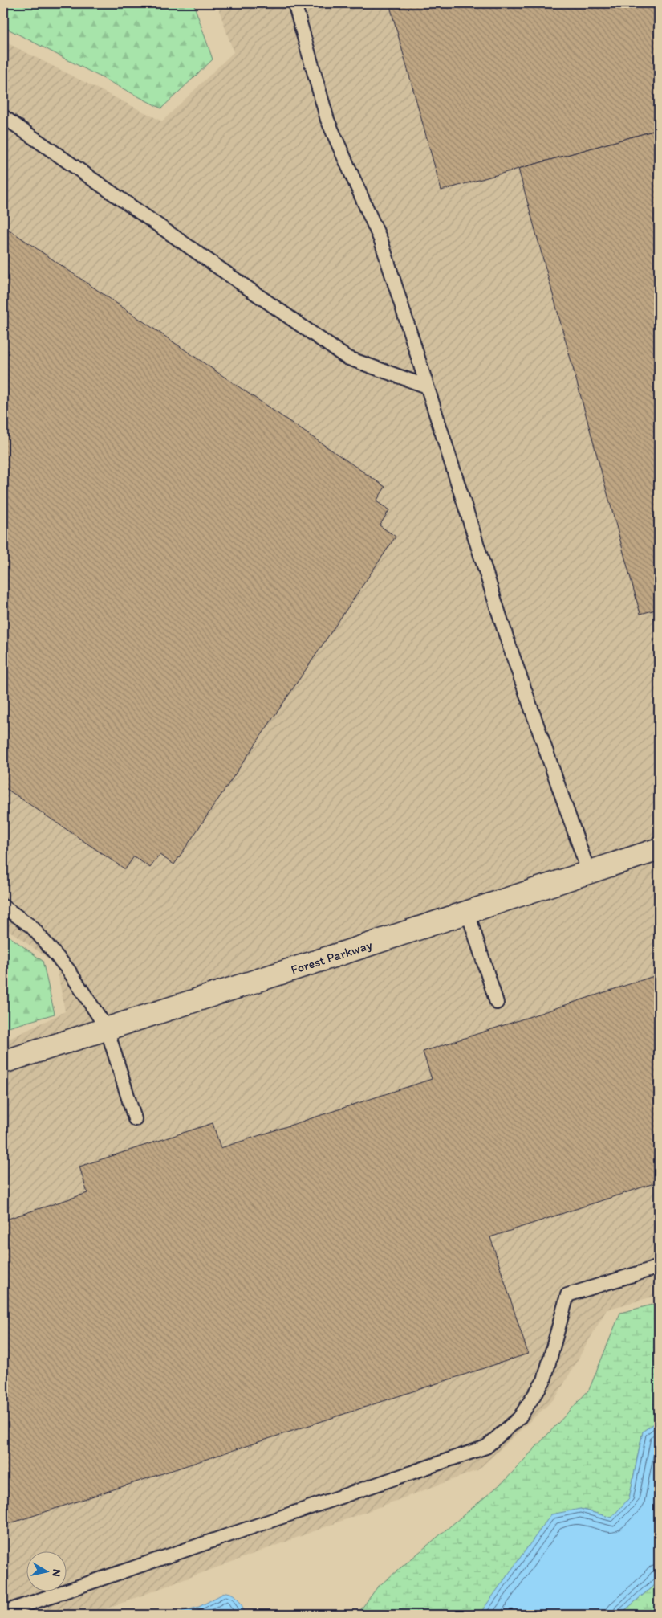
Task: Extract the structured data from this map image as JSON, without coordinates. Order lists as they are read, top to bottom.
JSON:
{
  "streets": {
    "street": ["Forest Parkway"]
  },
  "north": "right"
}
